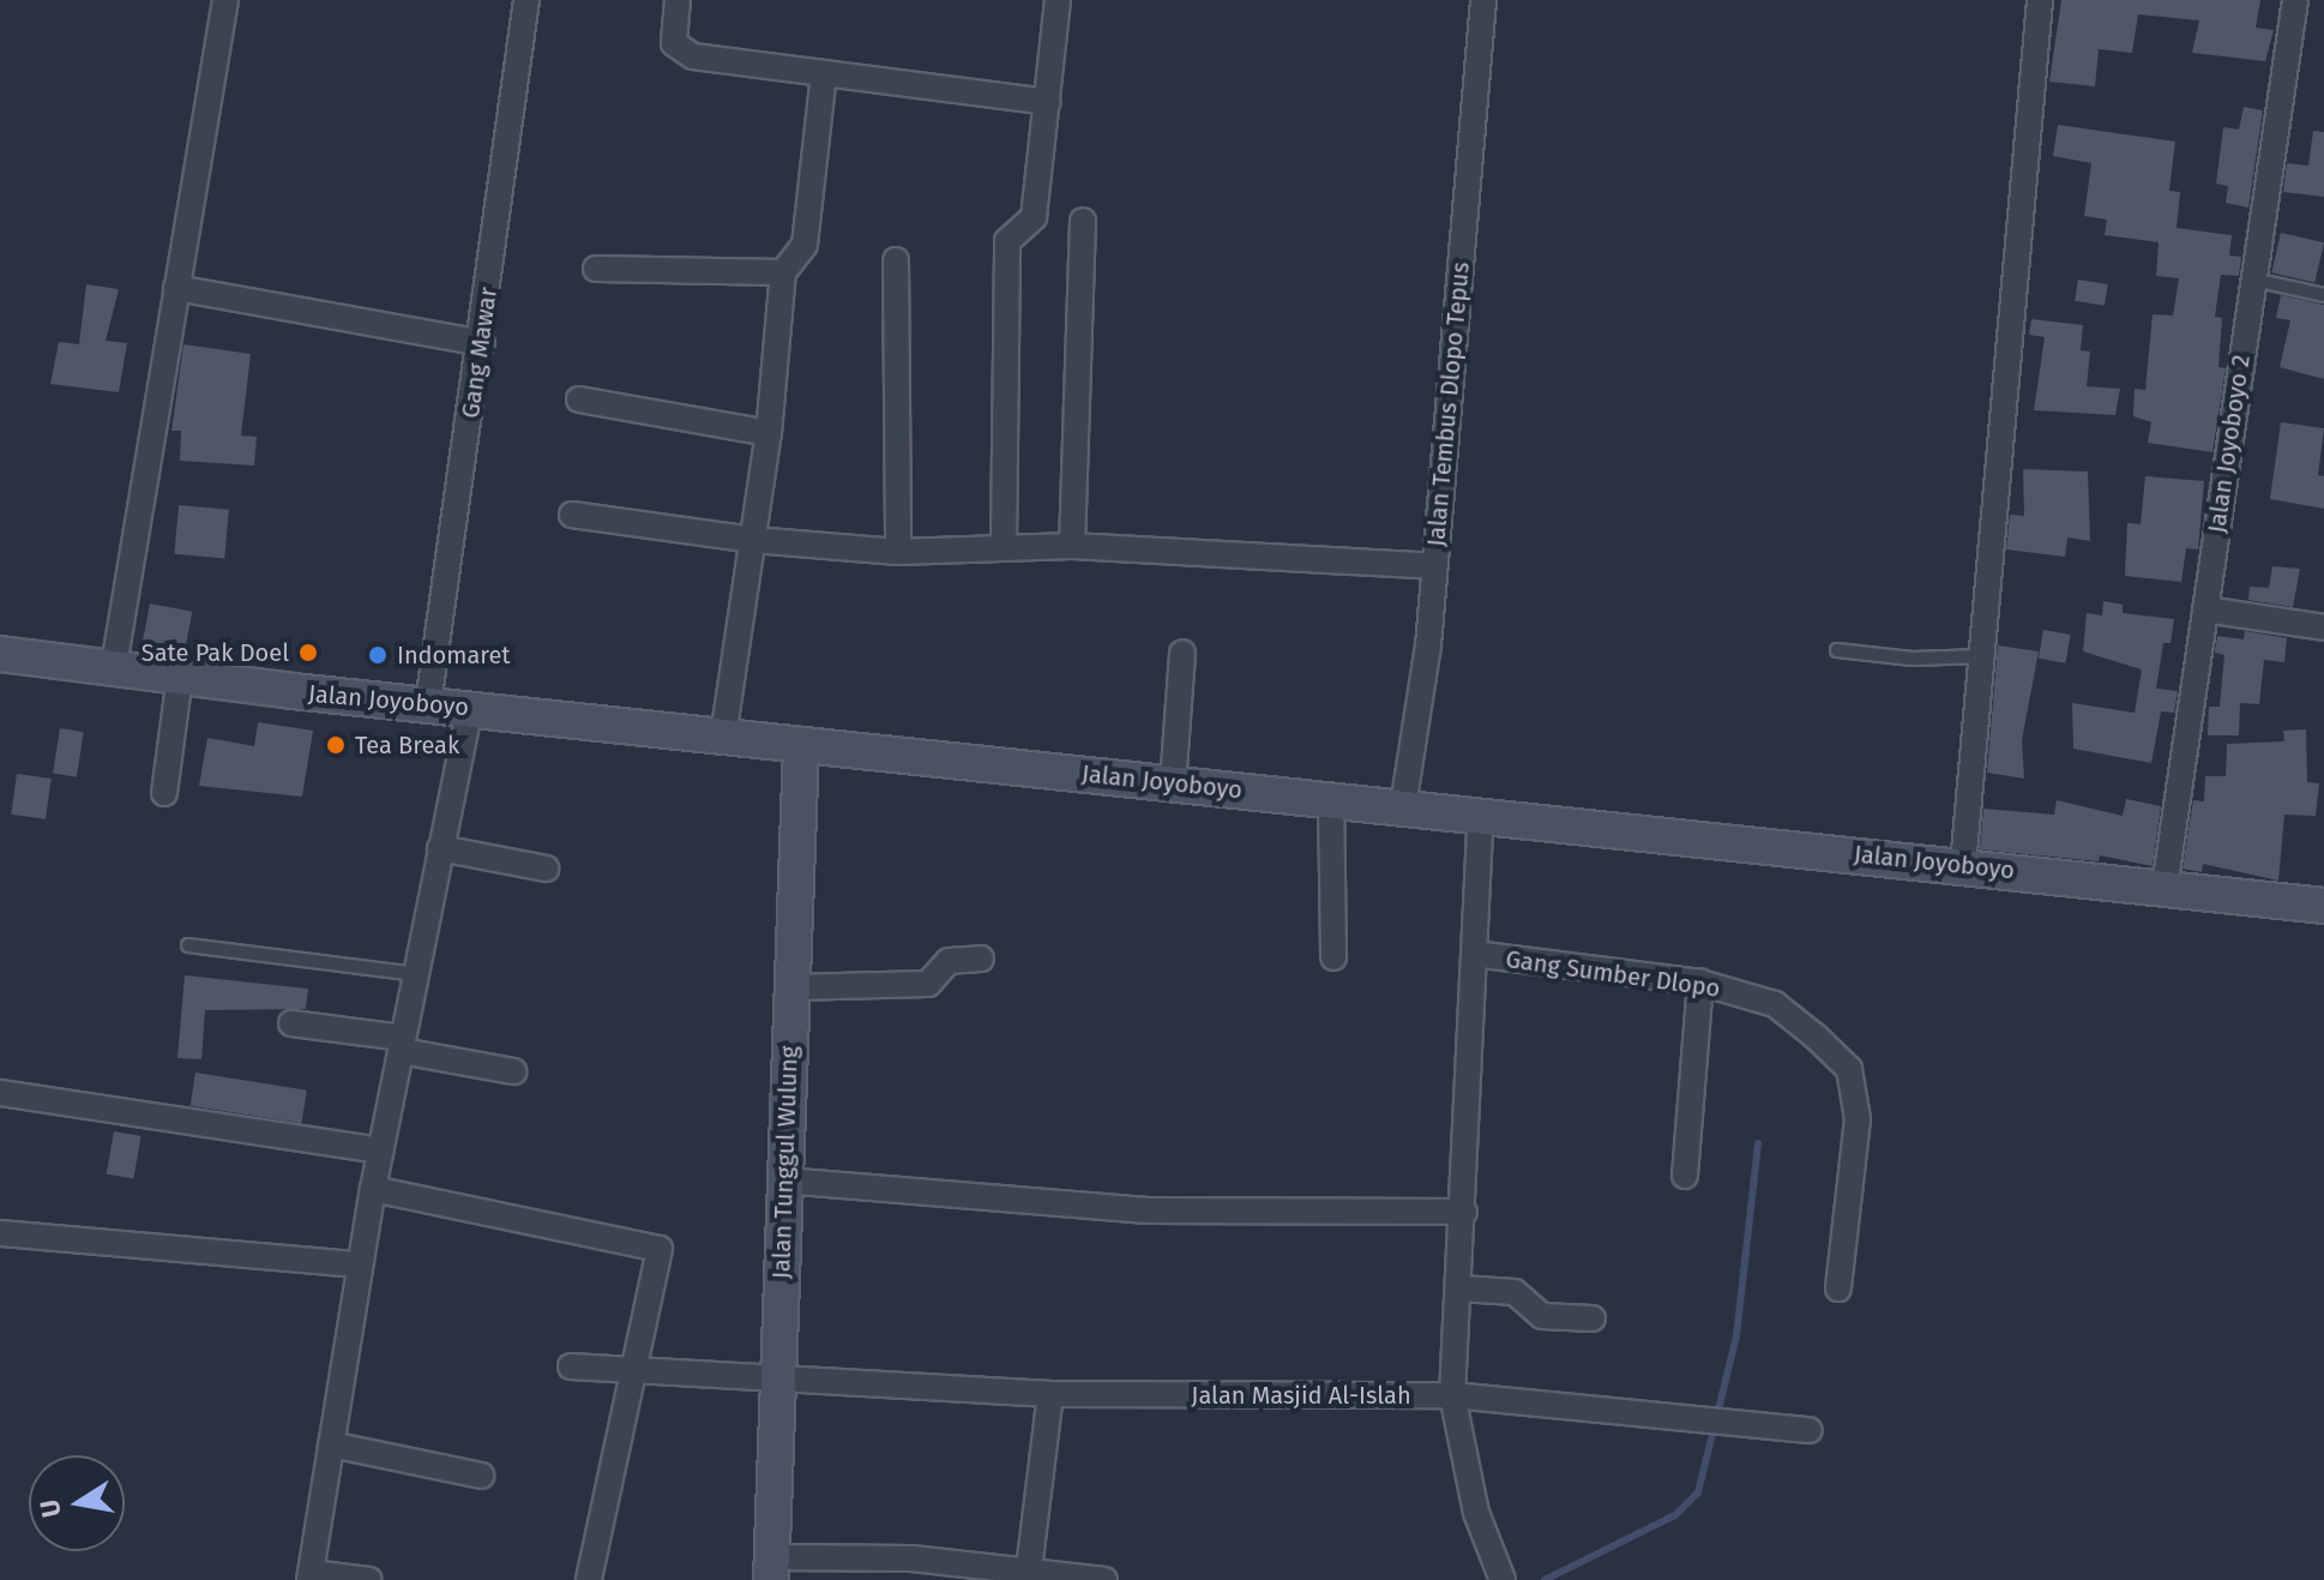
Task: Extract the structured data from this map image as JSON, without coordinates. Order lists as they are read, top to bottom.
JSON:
{
  "streets": {
    "main road": ["Jalan Joyoboyo", "Jalan Tunggul Wulung"],
    "street": [
      "Gang Mawar",
      "Jalan Tembus Dlopo Tepus",
      "Jalan Joyoboyo 2",
      "Gang Sumber Dlopo",
      "Jalan Masjid Al-Islah"
    ]
  },
  "crossings": [
    ["Gang Mawar", "Jalan Joyoboyo"],
    ["Jalan Tembus Dlopo Tepus", "Jalan Joyoboyo"],
    ["Jalan Joyoboyo 2", "Jalan Joyoboyo"],
    ["Jalan Joyoboyo", "Jalan Tunggul Wulung"],
    ["Jalan Tunggul Wulung", "Jalan Masjid Al-Islah"]
  ],
  "places": ["Sate Pak Doel", "Indomaret", "Tea Break"],
  "north": "left"
}
